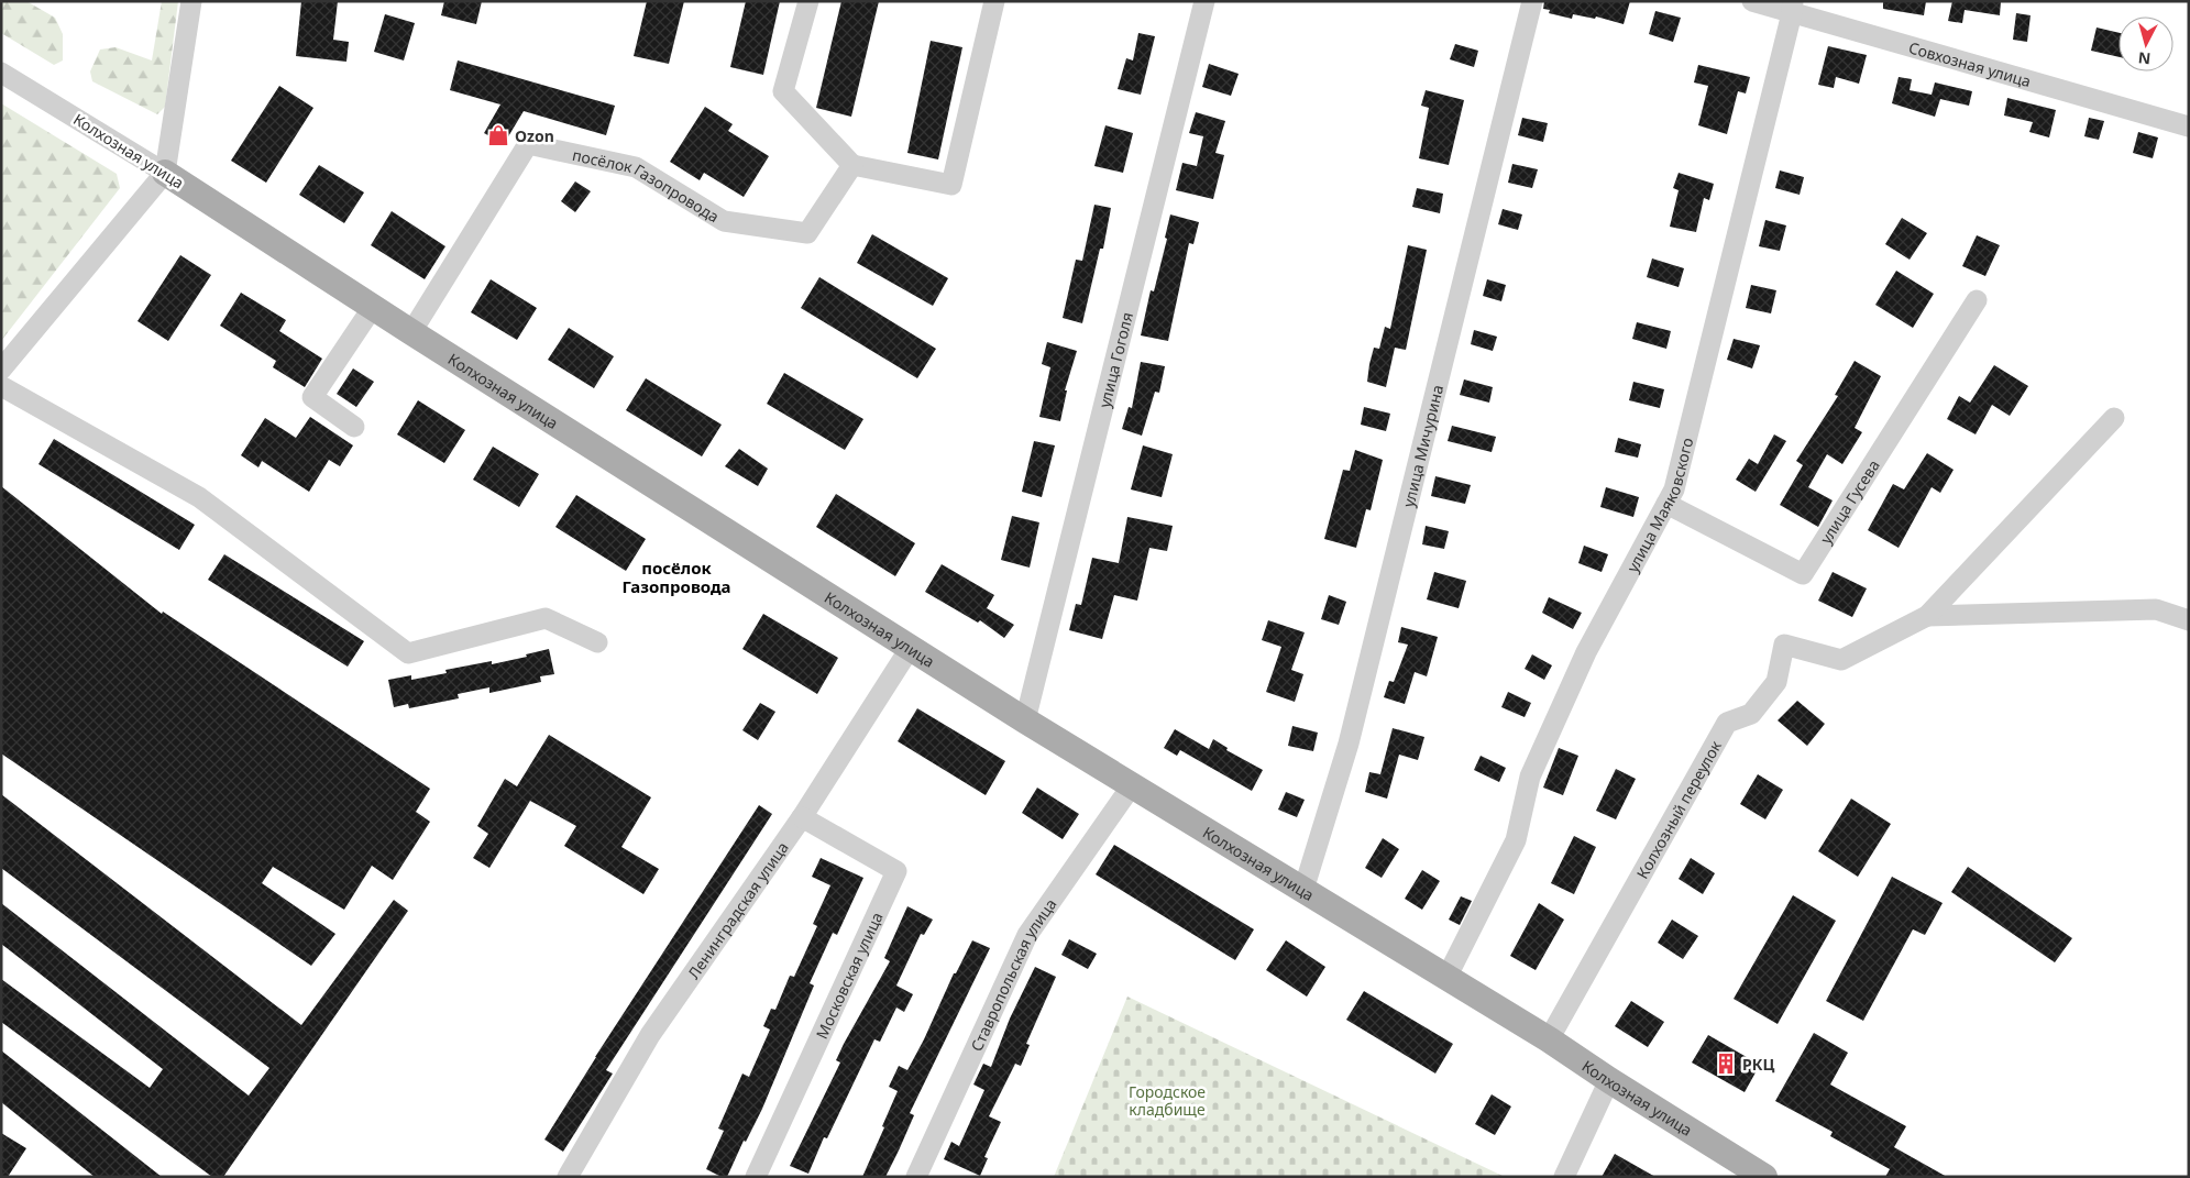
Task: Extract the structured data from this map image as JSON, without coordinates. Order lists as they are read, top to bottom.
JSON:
{
  "streets": {
    "main road": ["Колхозная улица"],
    "street": [
      "Совхозная улица",
      "посёлок Газопровода",
      "улица Гоголя",
      "улица Мичурина",
      "улица Гусева",
      "улица Маяковского",
      "Колхозный переулок",
      "Ленинградская улица",
      "Московская улица",
      "Ставропольская улица"
    ]
  },
  "crossings": [
    ["Совхозная улица", "улица Маяковского"],
    ["Колхозная улица", "посёлок Газопровода"],
    ["Колхозная улица", "улица Гоголя"],
    ["Колхозная улица", "улица Мичурина"],
    ["Колхозная улица", "улица Маяковского"],
    ["Колхозная улица", "Колхозный переулок"],
    ["Колхозная улица", "Ленинградская улица"],
    ["Колхозная улица", "Ставропольская улица"],
    ["улица Гусева", "улица Маяковского"],
    ["Ленинградская улица", "Московская улица"]
  ],
  "districts": ["посёлок Газопровода"],
  "parks": ["Городское кладбище"],
  "places": {
    "shop": ["Ozon"],
    "building": ["РКЦ"]
  },
  "north": "bottom"
}
